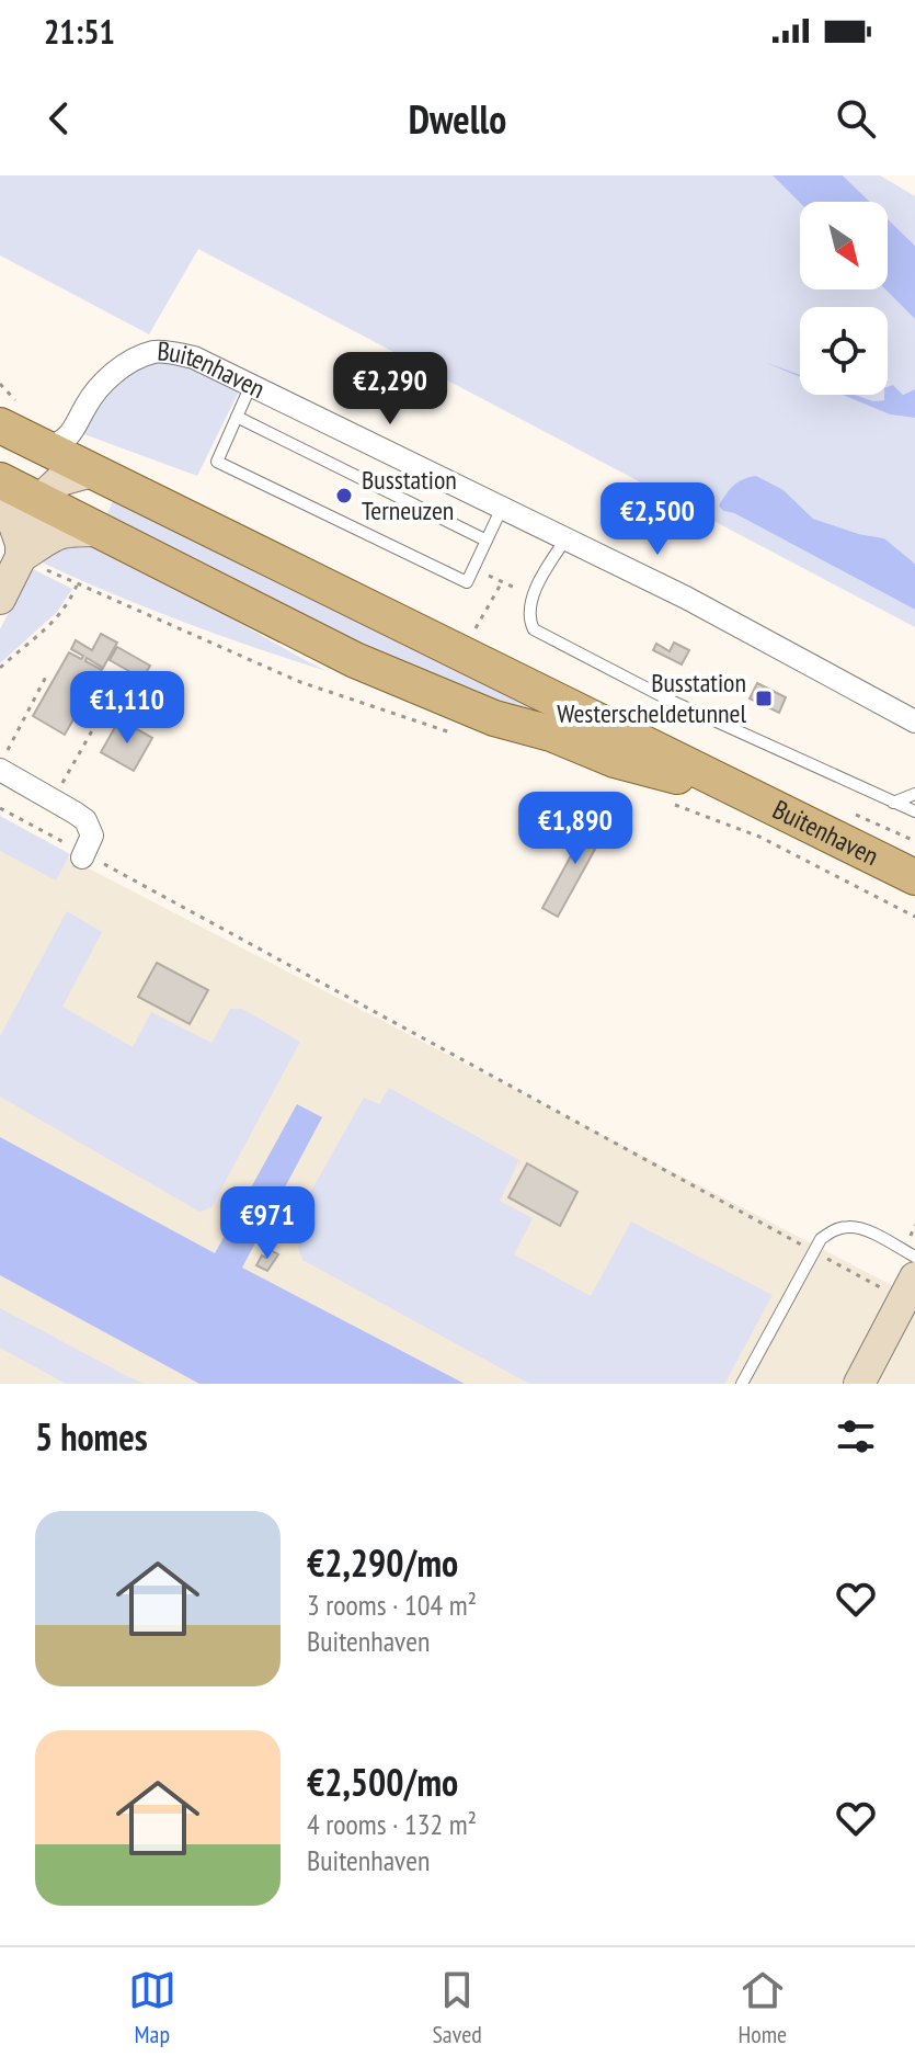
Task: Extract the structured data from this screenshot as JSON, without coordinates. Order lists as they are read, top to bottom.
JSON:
{
  "streets": {
    "main road": ["Buitenhaven"]
  },
  "places": {
    "other": ["Busstation Terneuzen"],
    "transit": ["Busstation Westerscheldetunnel"]
  },
  "north": "bottom right",
  "page": {
    "status": "21:51",
    "header": "Dwello",
    "price": [
      "€2,290",
      "€2,500",
      "€1,110",
      "€1,890",
      "€971"
    ],
    "heading": "5 homes",
    "list": [
      {
        "name": "€2,290/mo",
        "note": "3 rooms · 104 m² · Buitenhaven"
      },
      {
        "name": "€2,500/mo",
        "note": "4 rooms · 132 m² · Buitenhaven"
      }
    ],
    "tabs": ["Map", "Saved", "Home"]
  }
}
